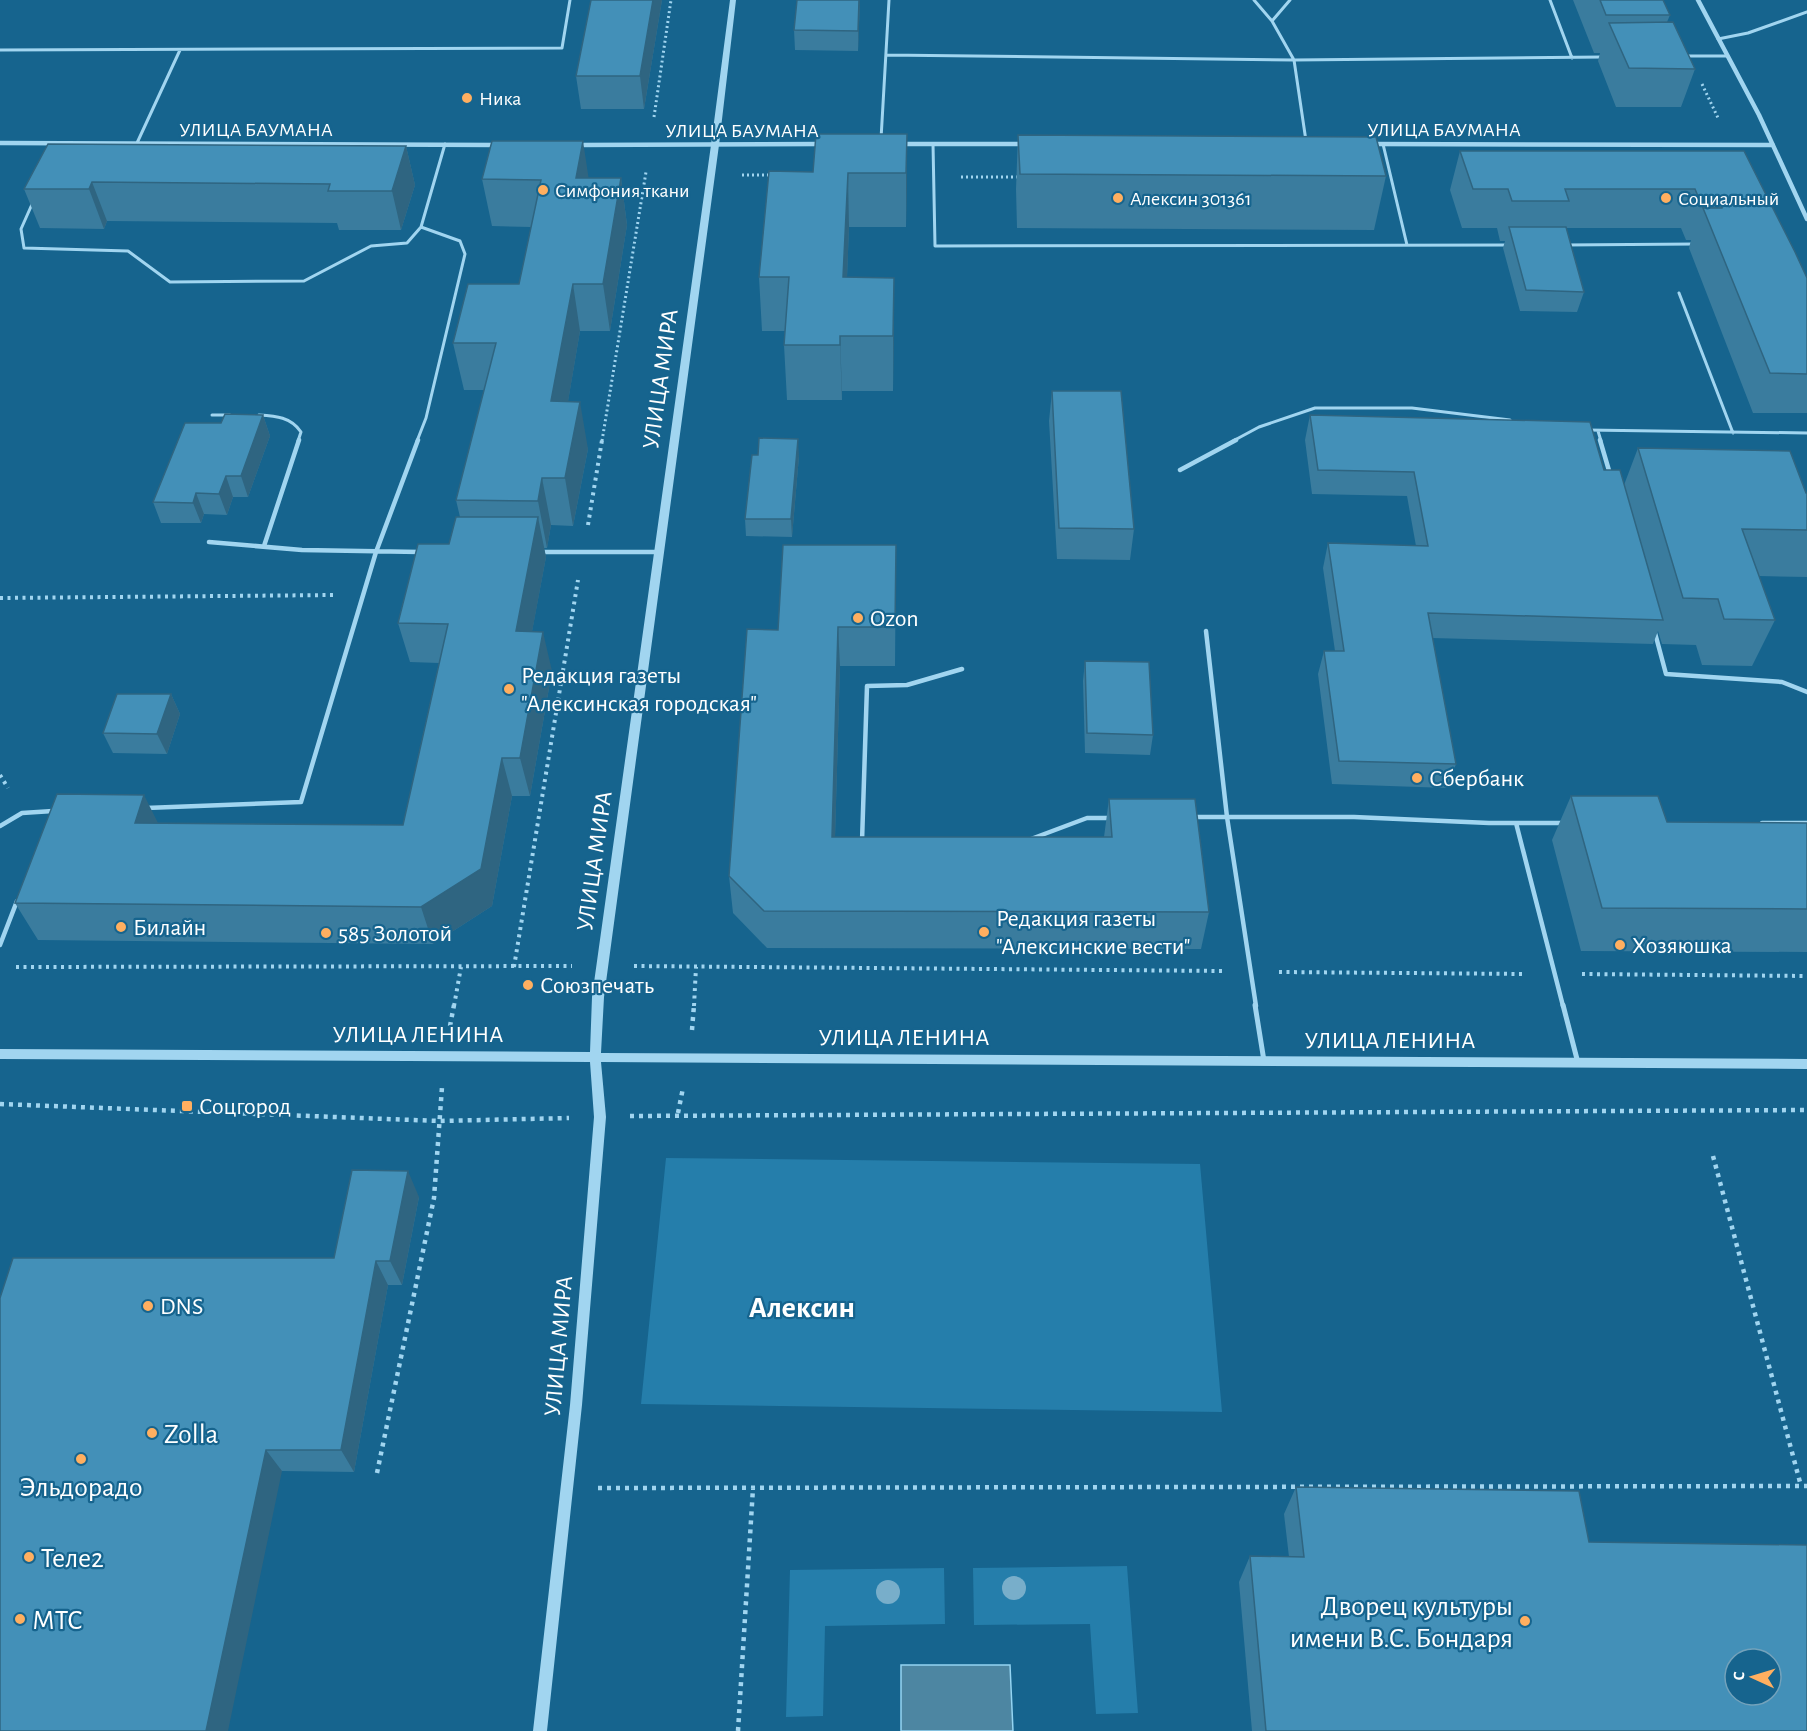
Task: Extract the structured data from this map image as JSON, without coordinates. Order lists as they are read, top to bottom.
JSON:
{
  "streets": {
    "street": ["УЛИЦА БАУМАНА", "УЛИЦА МИРА", "УЛИЦА ЛЕНИНА"]
  },
  "crossings": [
    ["УЛИЦА БАУМАНА", "УЛИЦА МИРА"],
    ["УЛИЦА МИРА", "УЛИЦА ЛЕНИНА"]
  ],
  "districts": ["Алексин"],
  "places": {
    "other": [
      "Ника",
      "Симфония ткани",
      "Алексин 301361",
      "Социальный",
      "Ozon",
      "Редакция газеты \"Алексинская городская\"",
      "Сбербанк",
      "Билайн",
      "Редакция газеты \"Алексинские вести\"",
      "585 Золотой",
      "Хозяюшка",
      "Союзпечать",
      "DNS",
      "Zolla",
      "Эльдорадо",
      "Теле2",
      "МТС",
      "Дворец культуры имени В.С. Бондаря"
    ],
    "transit": ["Соцгород"]
  },
  "north": "left"
}
